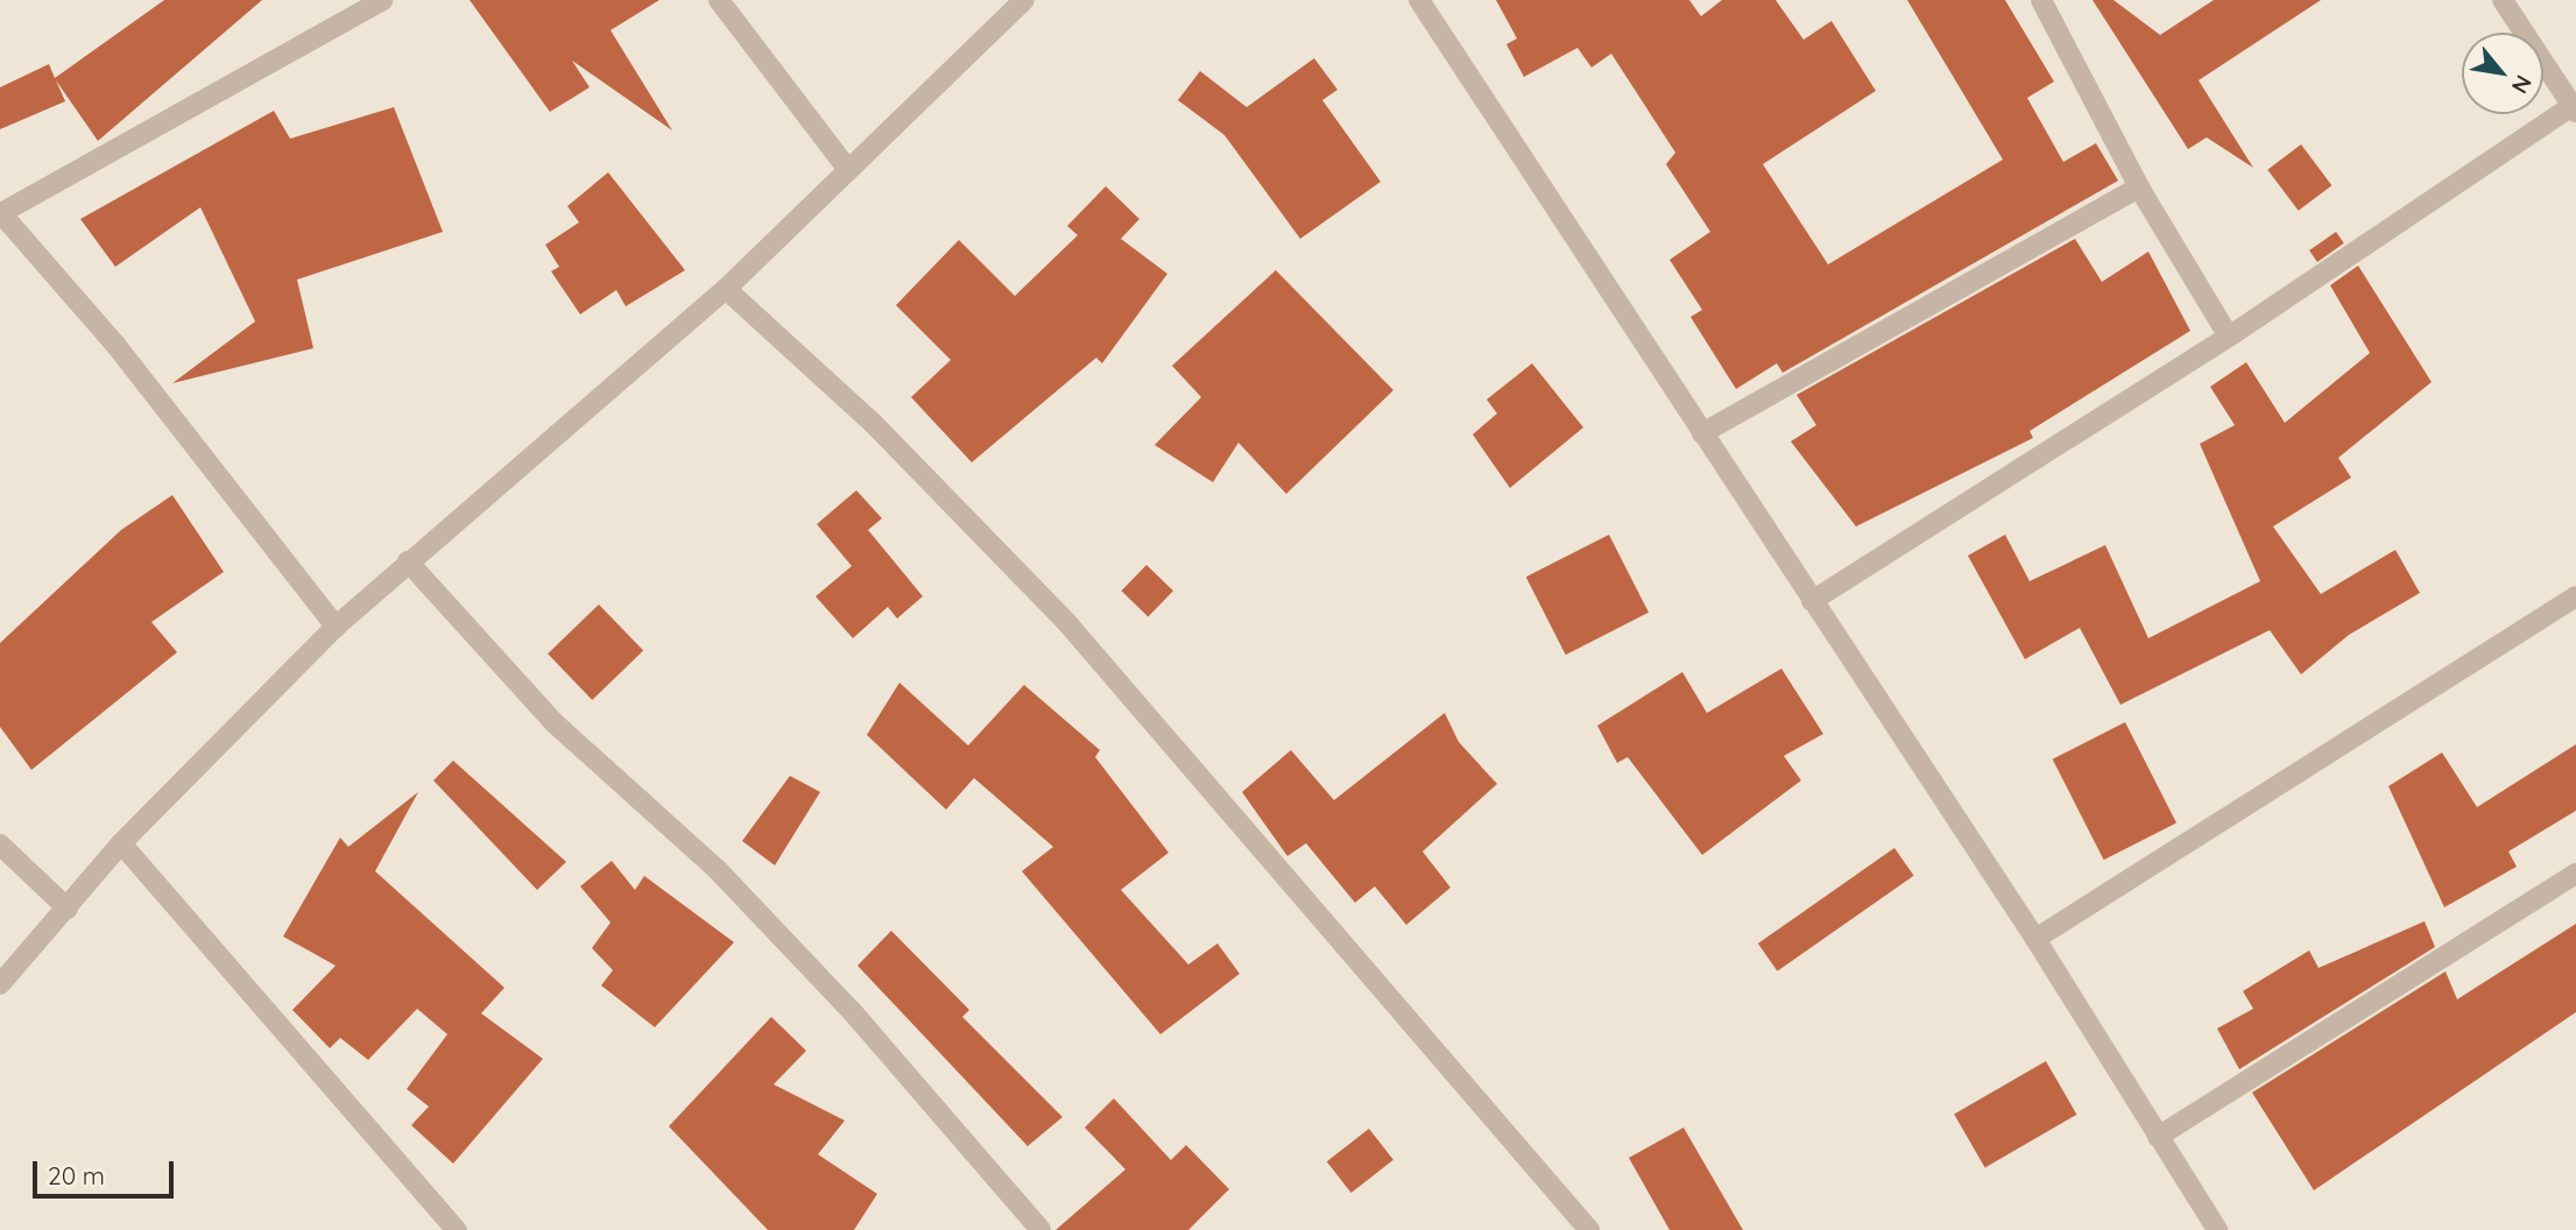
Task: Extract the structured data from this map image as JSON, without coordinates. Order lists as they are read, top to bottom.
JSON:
{
  "scale_bar": "20 m",
  "north": "bottom right"
}
